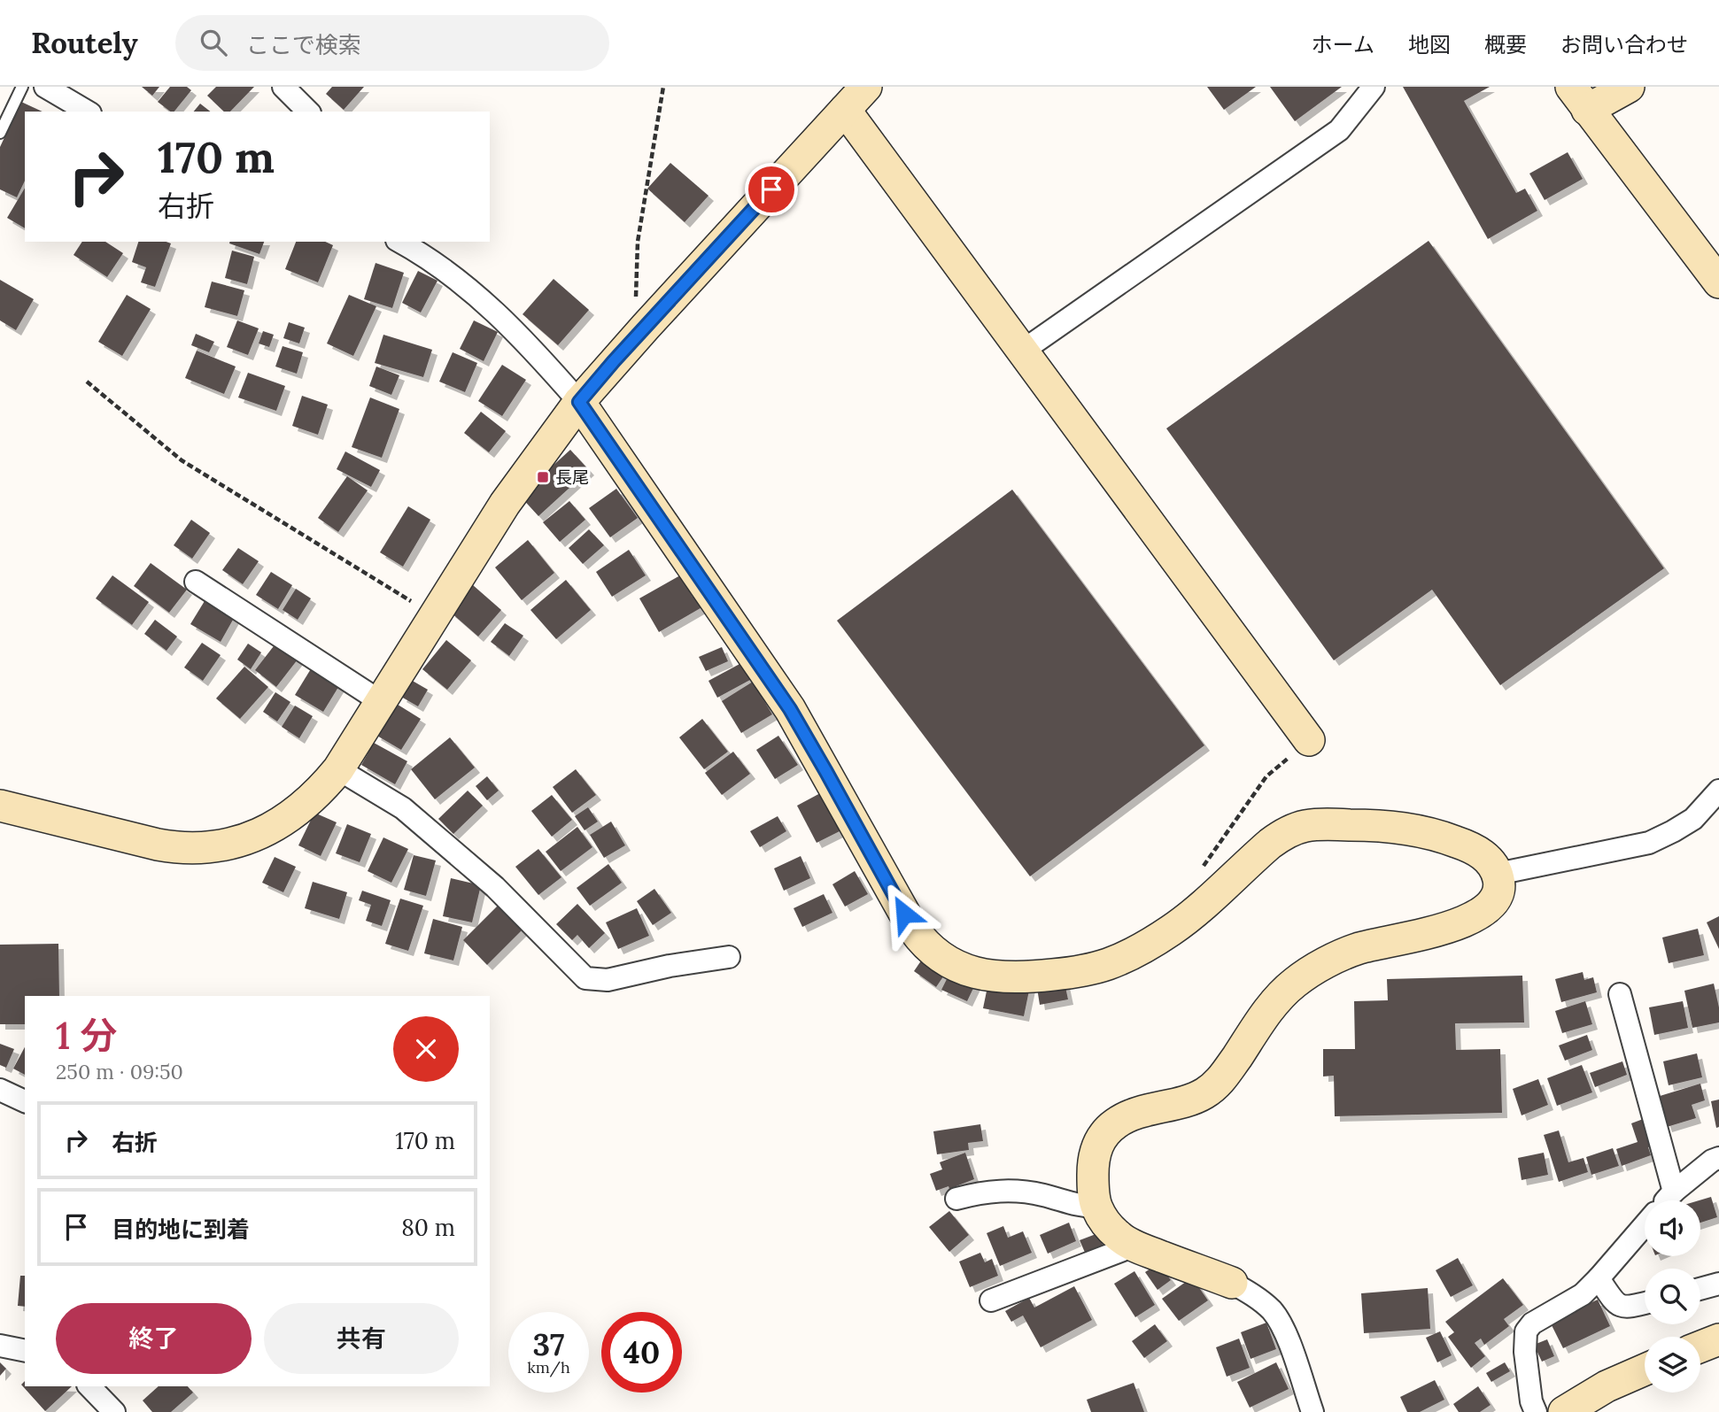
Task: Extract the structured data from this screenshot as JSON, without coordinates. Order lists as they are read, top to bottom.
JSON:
{
  "places": {
    "transit": ["長尾"]
  },
  "page": {
    "header": "Routely",
    "search": "ここで検索",
    "nav": [
      "ホーム",
      "地図",
      "概要",
      "お問い合わせ"
    ],
    "turn": ["170 m", "右折"],
    "heading": ["1 分", "250 m · 09:50"],
    "list": [
      {
        "name": "右折",
        "value": "170 m"
      },
      {
        "name": "目的地に到着",
        "value": "80 m"
      }
    ],
    "buttons": ["終了", "共有"],
    "speed": "37 km/h",
    "limit": "40"
  }
}
